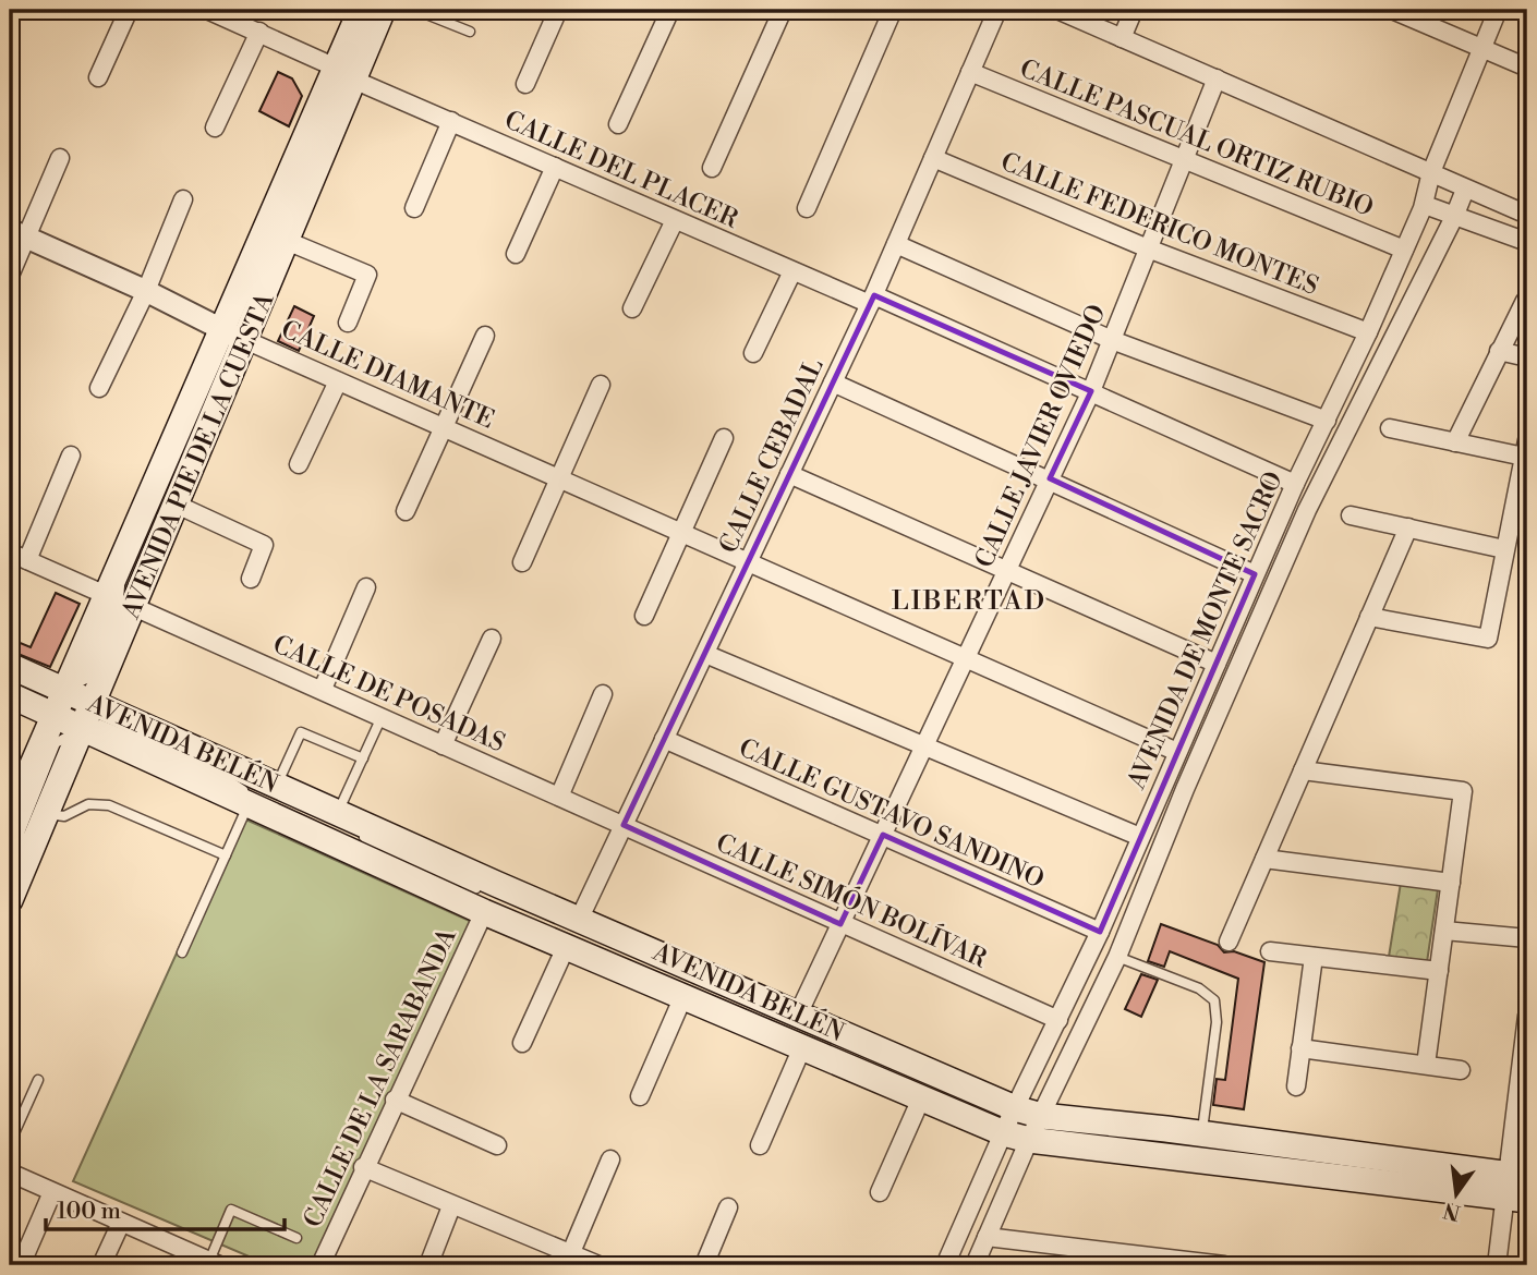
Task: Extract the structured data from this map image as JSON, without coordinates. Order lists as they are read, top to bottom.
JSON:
{
  "streets": {
    "main road": ["AVENIDA PIE DE LA CUESTA", "AVENIDA BELÉN"],
    "street": [
      "CALLE PASCUAL ORTIZ RUBIO",
      "CALLE DEL PLACER",
      "CALLE FEDERICO MONTES",
      "CALLE DIAMANTE",
      "CALLE JAVIER OVIEDO",
      "CALLE CEBADAL",
      "AVENIDA DE MONTE SACRO",
      "CALLE DE POSADAS",
      "CALLE GUSTAVO SANDINO",
      "CALLE SIMÓN BOLÍVAR",
      "CALLE DE LA SARABANDA"
    ]
  },
  "crossings": [
    ["CALLE PASCUAL ORTIZ RUBIO", "CALLE JAVIER OVIEDO"],
    ["CALLE PASCUAL ORTIZ RUBIO", "CALLE CEBADAL"],
    ["CALLE PASCUAL ORTIZ RUBIO", "AVENIDA DE MONTE SACRO"],
    ["CALLE DEL PLACER", "CALLE JAVIER OVIEDO"],
    ["CALLE DEL PLACER", "AVENIDA PIE DE LA CUESTA"],
    ["CALLE DEL PLACER", "CALLE CEBADAL"],
    ["CALLE DEL PLACER", "AVENIDA DE MONTE SACRO"],
    ["CALLE FEDERICO MONTES", "CALLE JAVIER OVIEDO"],
    ["CALLE FEDERICO MONTES", "CALLE CEBADAL"],
    ["CALLE FEDERICO MONTES", "AVENIDA DE MONTE SACRO"],
    ["CALLE DIAMANTE", "CALLE JAVIER OVIEDO"],
    ["CALLE DIAMANTE", "AVENIDA PIE DE LA CUESTA"],
    ["CALLE DIAMANTE", "CALLE CEBADAL"],
    ["CALLE DIAMANTE", "AVENIDA DE MONTE SACRO"],
    ["CALLE JAVIER OVIEDO", "AVENIDA BELÉN"],
    ["CALLE JAVIER OVIEDO", "CALLE GUSTAVO SANDINO"],
    ["CALLE JAVIER OVIEDO", "CALLE SIMÓN BOLÍVAR"],
    ["AVENIDA PIE DE LA CUESTA", "CALLE DE POSADAS"],
    ["AVENIDA PIE DE LA CUESTA", "AVENIDA BELÉN"],
    ["CALLE CEBADAL", "CALLE DE POSADAS"],
    ["CALLE CEBADAL", "AVENIDA BELÉN"],
    ["CALLE CEBADAL", "CALLE GUSTAVO SANDINO"],
    ["CALLE CEBADAL", "CALLE SIMÓN BOLÍVAR"],
    ["AVENIDA DE MONTE SACRO", "AVENIDA BELÉN"],
    ["AVENIDA DE MONTE SACRO", "CALLE GUSTAVO SANDINO"],
    ["AVENIDA DE MONTE SACRO", "CALLE SIMÓN BOLÍVAR"],
    ["CALLE DE POSADAS", "CALLE SIMÓN BOLÍVAR"],
    ["AVENIDA BELÉN", "CALLE DE LA SARABANDA"]
  ],
  "districts": ["LIBERTAD"],
  "scale_bar": "100 m",
  "north": "bottom"
}
